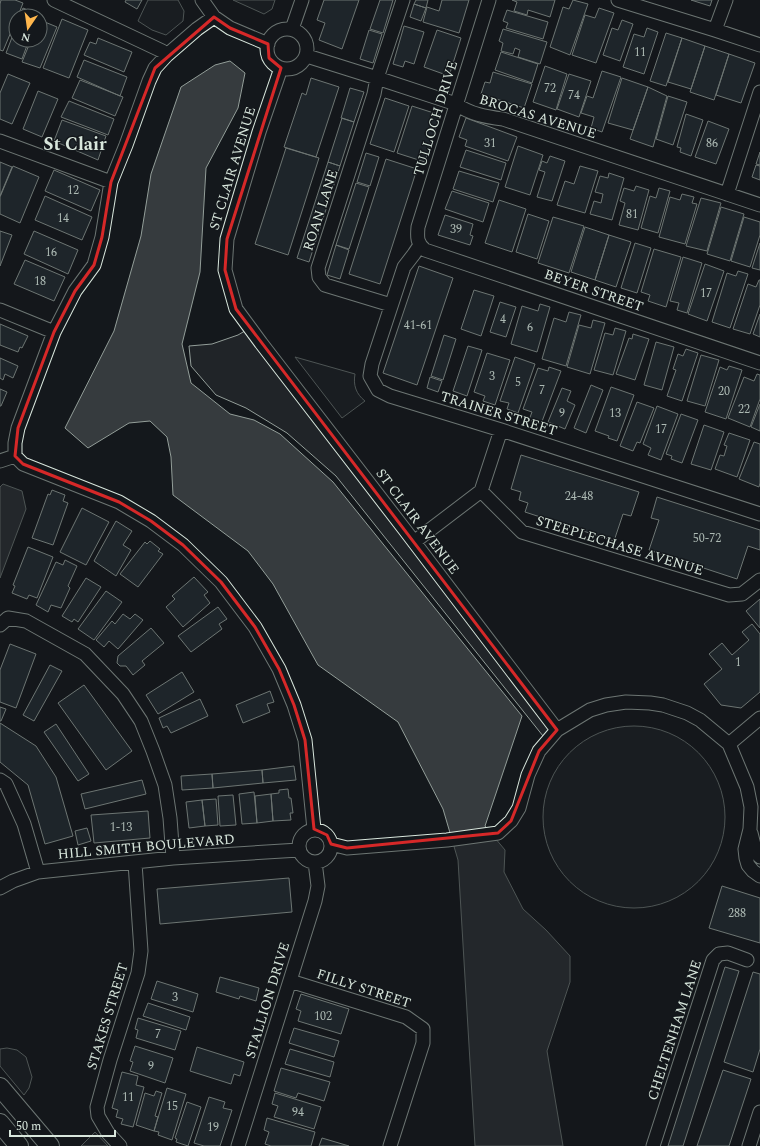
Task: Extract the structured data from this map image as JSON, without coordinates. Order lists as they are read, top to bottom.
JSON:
{
  "streets": {
    "street": [
      "BROCAS AVENUE",
      "TULLOCH DRIVE",
      "ST CLAIR AVENUE",
      "ROAN LANE",
      "BEYER STREET",
      "TRAINER STREET",
      "STEEPLECHASE AVENUE",
      "HILL SMITH BOULEVARD",
      "FILLY STREET",
      "STALLION DRIVE",
      "STAKES STREET",
      "CHELTENHAM LANE"
    ]
  },
  "crossings": [
    ["BROCAS AVENUE", "TULLOCH DRIVE"],
    ["BROCAS AVENUE", "ST CLAIR AVENUE"],
    ["BROCAS AVENUE", "ROAN LANE"],
    ["TULLOCH DRIVE", "BEYER STREET"],
    ["TULLOCH DRIVE", "TRAINER STREET"],
    ["ROAN LANE", "TRAINER STREET"],
    ["BEYER STREET", "TRAINER STREET"],
    ["HILL SMITH BOULEVARD", "STALLION DRIVE"],
    ["HILL SMITH BOULEVARD", "STAKES STREET"],
    ["FILLY STREET", "STALLION DRIVE"]
  ],
  "districts": ["St Clair"],
  "house_numbers": [
    "11",
    "72",
    "74",
    "31",
    "86",
    "12",
    "81",
    "14",
    "39",
    "16",
    "18",
    "17",
    "4",
    "41-61",
    "6",
    "3",
    "5",
    "7",
    "20",
    "22",
    "9",
    "13",
    "17",
    "24-48",
    "50-72",
    "1",
    "1-13",
    "288",
    "3",
    "102",
    "7",
    "9",
    "11",
    "15",
    "94",
    "19"
  ],
  "scale_bar": "50 m",
  "north": "bottom"
}
